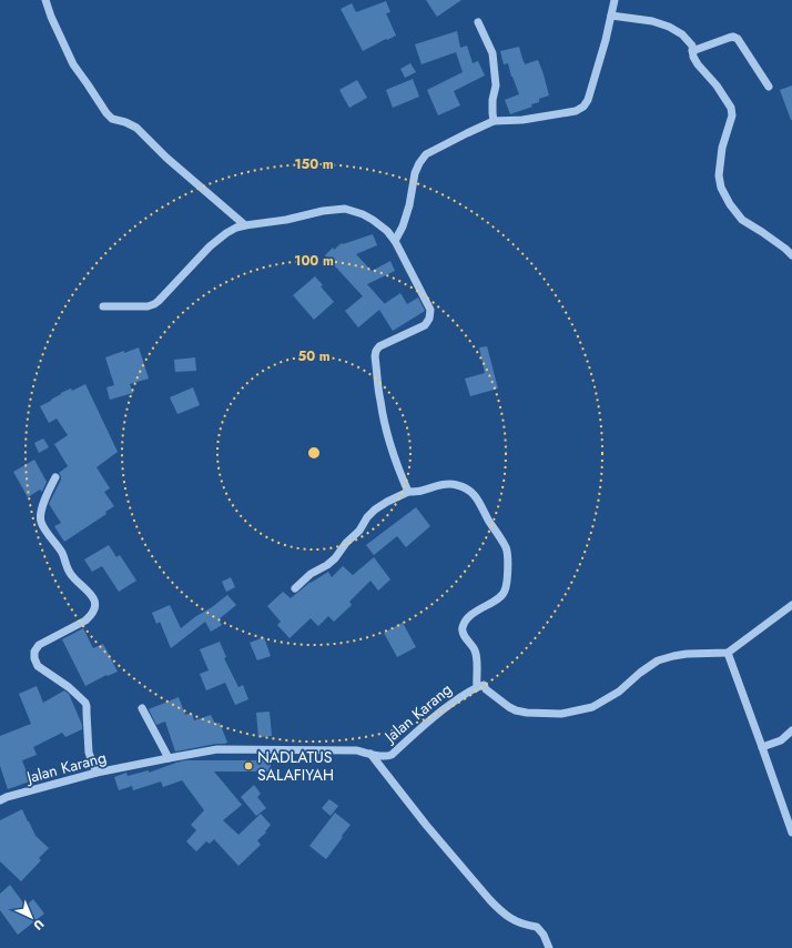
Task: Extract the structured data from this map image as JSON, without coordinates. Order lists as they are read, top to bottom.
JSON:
{
  "streets": {
    "street": ["Jalan Karang"]
  },
  "places": ["NADLATUS SALAFIYAH"],
  "north": "bottom right",
  "rings": ["150 m", "100 m", "50 m"]
}
